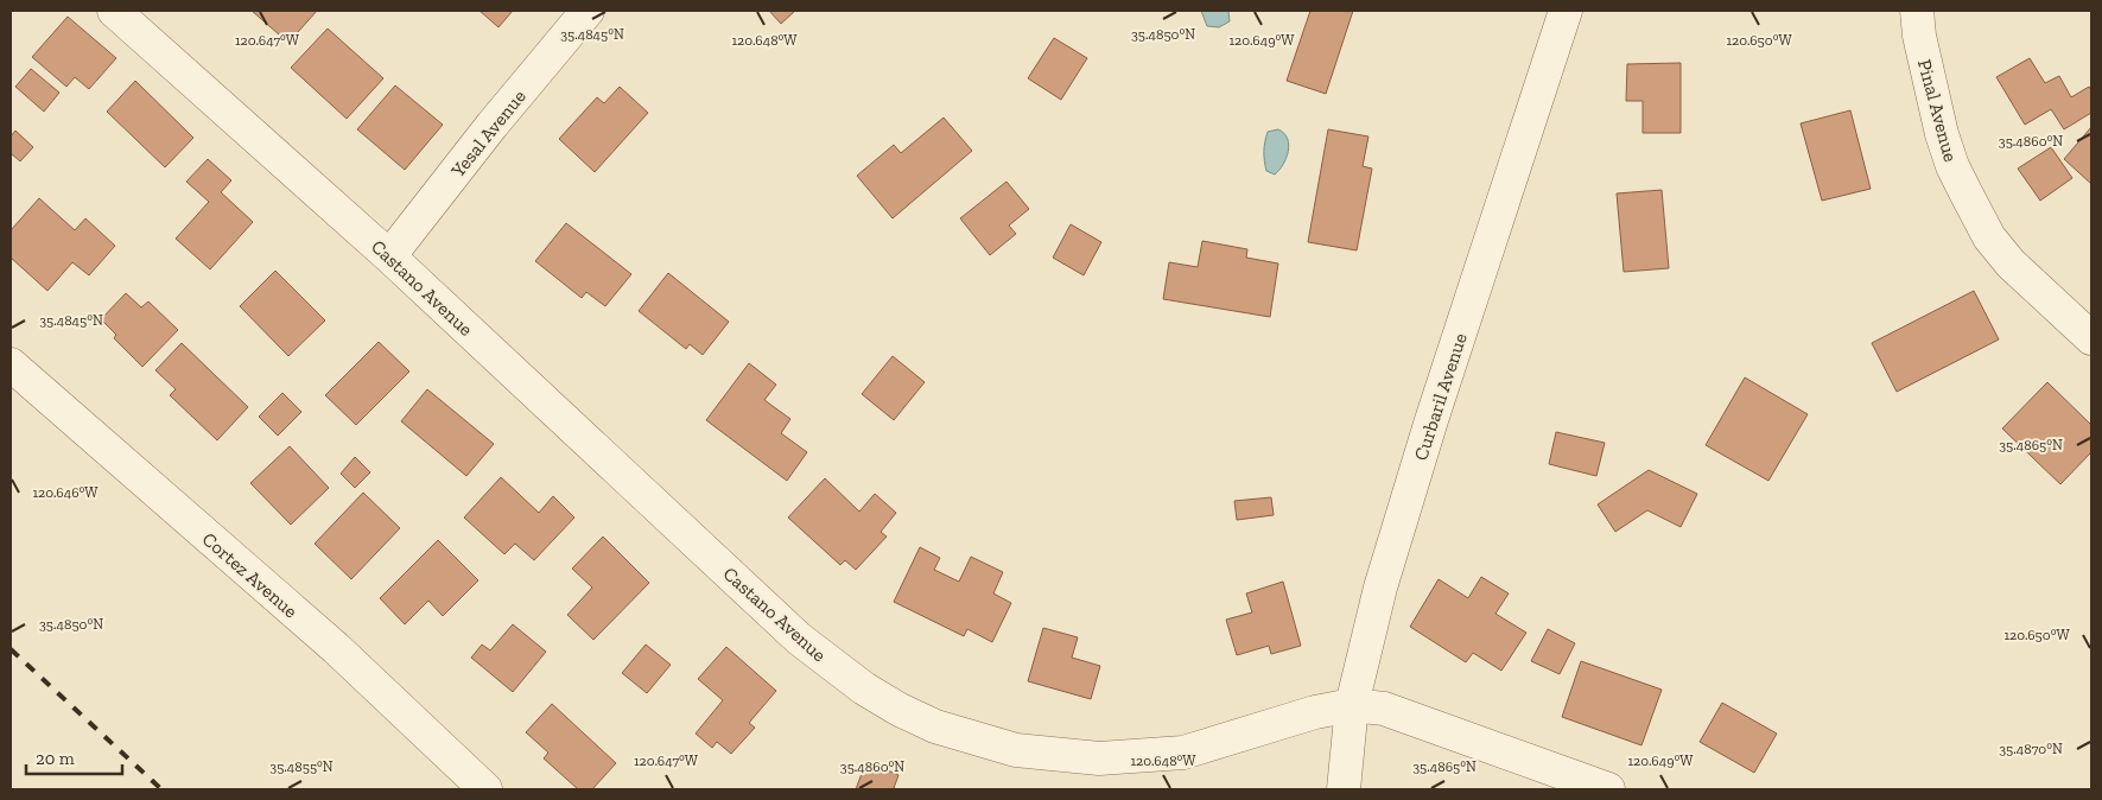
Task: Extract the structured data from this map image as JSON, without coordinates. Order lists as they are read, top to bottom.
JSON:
{
  "streets": {
    "street": [
      "Pinal Avenue",
      "Yesal Avenue",
      "Castano Avenue",
      "Curbaril Avenue",
      "Cortez Avenue"
    ]
  },
  "crossings": [
    ["Yesal Avenue", "Castano Avenue"],
    ["Castano Avenue", "Curbaril Avenue"]
  ],
  "scale_bar": "20 m",
  "coordinates": [
    "35.4850°N",
    "35.4845°N",
    "120.647°W",
    "120.648°W",
    "120.649°W",
    "120.650°W",
    "35.4860°N",
    "35.4865°N",
    "120.646°W",
    "35.4870°N",
    "35.4855°N"
  ]
}
